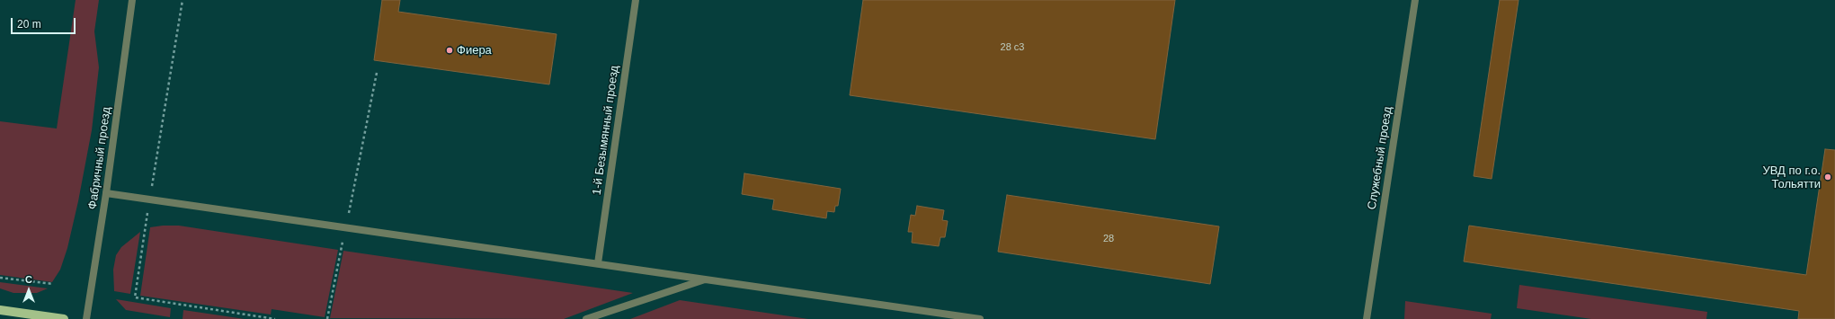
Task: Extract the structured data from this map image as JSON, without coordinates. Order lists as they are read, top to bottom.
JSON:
{
  "streets": {
    "street": ["1-й Безымянный проезд", "Фабричный проезд", "Служебный проезд"]
  },
  "places": ["Фиера", "УВД по г.о. Тольятти"],
  "house_numbers": ["28 с3", "28"],
  "scale_bar": "20 m",
  "north": "top"
}
